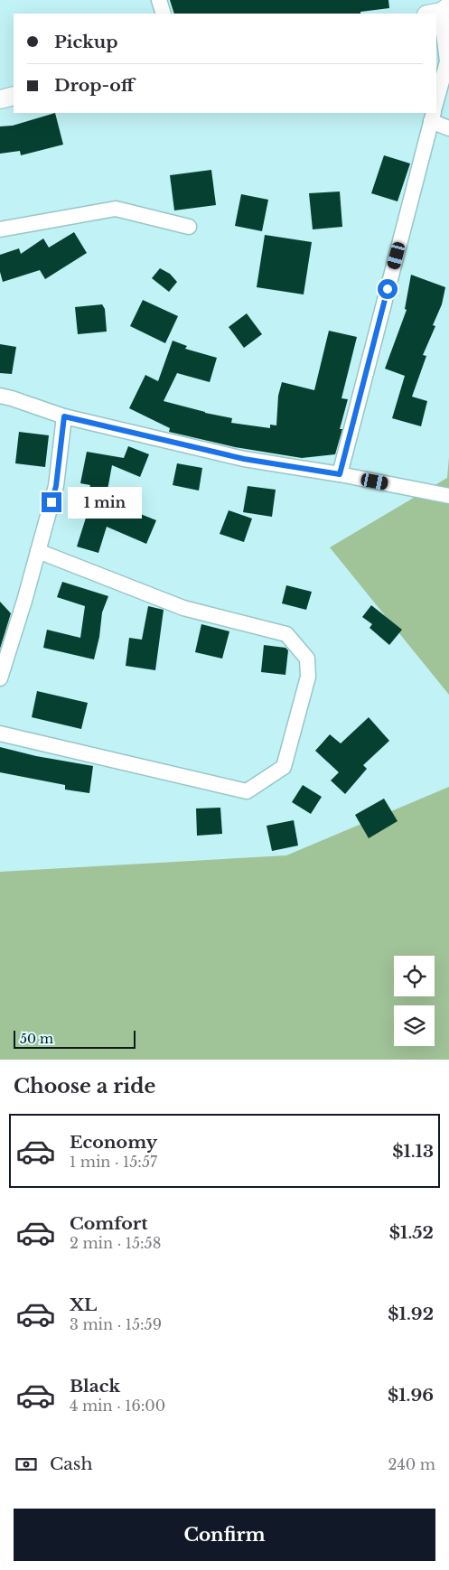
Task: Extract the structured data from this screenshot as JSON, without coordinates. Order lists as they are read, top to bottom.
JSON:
{
  "scale_bar": "50 m",
  "page": {
    "banner": ["Pickup", "Drop-off"],
    "bubble": "1 min",
    "scale": "50 m",
    "heading": "Choose a ride",
    "list": [
      {
        "name": "Economy",
        "note": "1 min · 15:57",
        "value": "$1.13"
      },
      {
        "name": "Comfort",
        "note": "2 min · 15:58",
        "value": "$1.52"
      },
      {
        "name": "XL",
        "note": "3 min · 15:59",
        "value": "$1.92"
      },
      {
        "name": "Black",
        "note": "4 min · 16:00",
        "value": "$1.96"
      }
    ],
    "pay": ["Cash", "240 m"],
    "buttons": "Confirm"
  }
}
